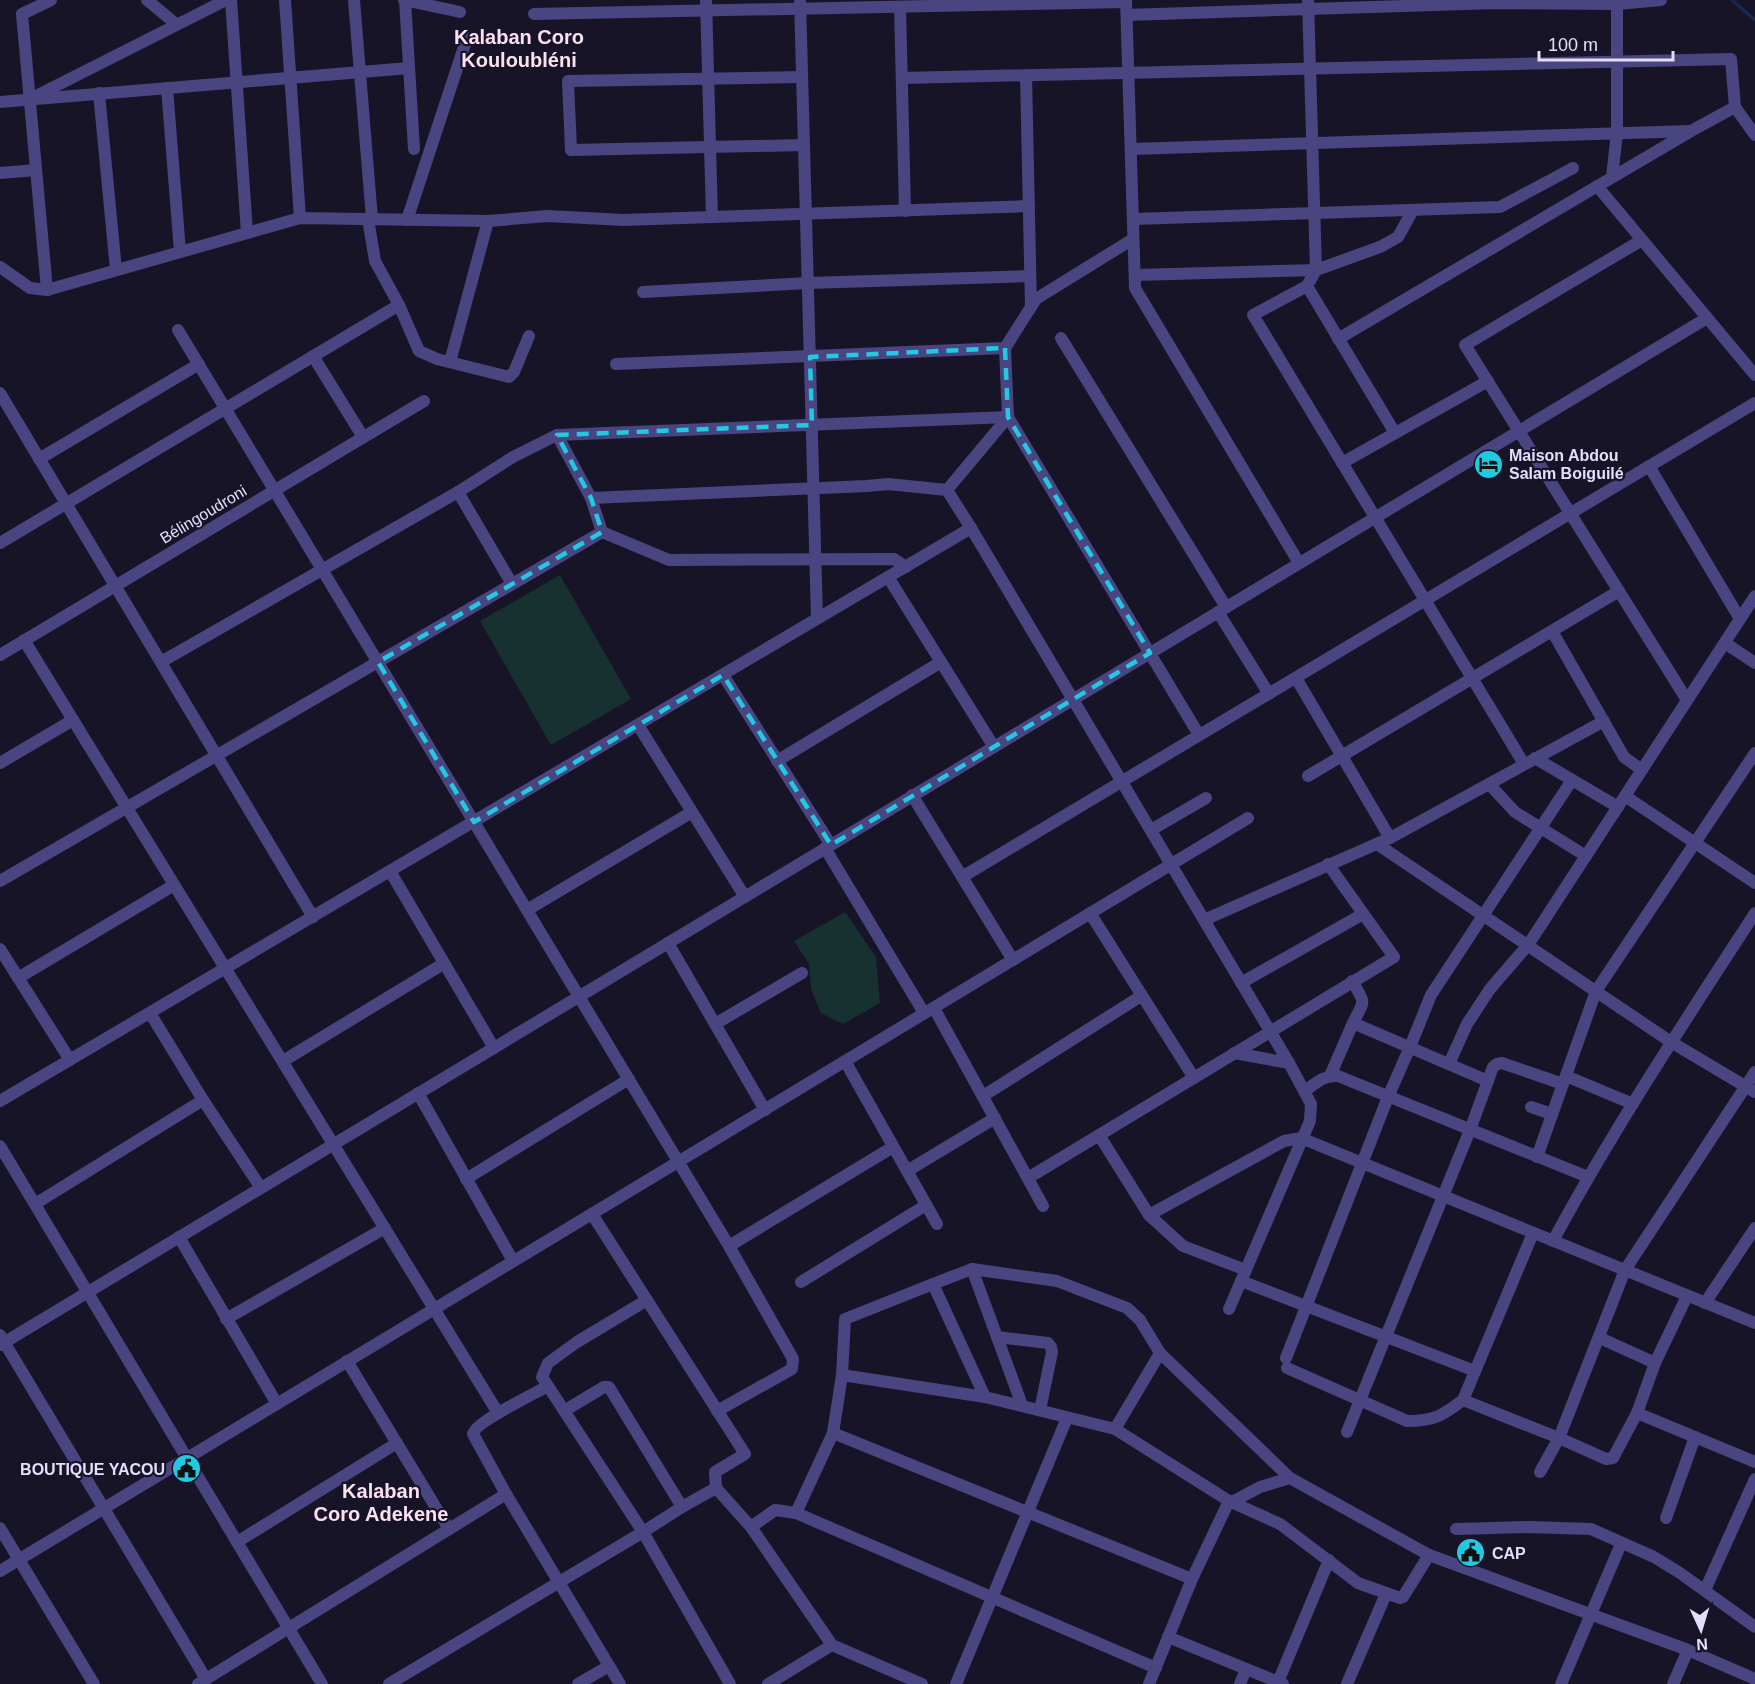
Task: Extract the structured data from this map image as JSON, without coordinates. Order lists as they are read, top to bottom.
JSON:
{
  "streets": {
    "street": ["Bélingoudroni"]
  },
  "districts": ["Kalaban Coro Kouloubléni", "Kalaban Coro Adekene"],
  "places": {
    "hotel": ["Maison Abdou Salam Boiguilé"],
    "public building": ["BOUTIQUE YACOU", "CAP"]
  },
  "scale_bar": "100 m",
  "north": "bottom"
}
